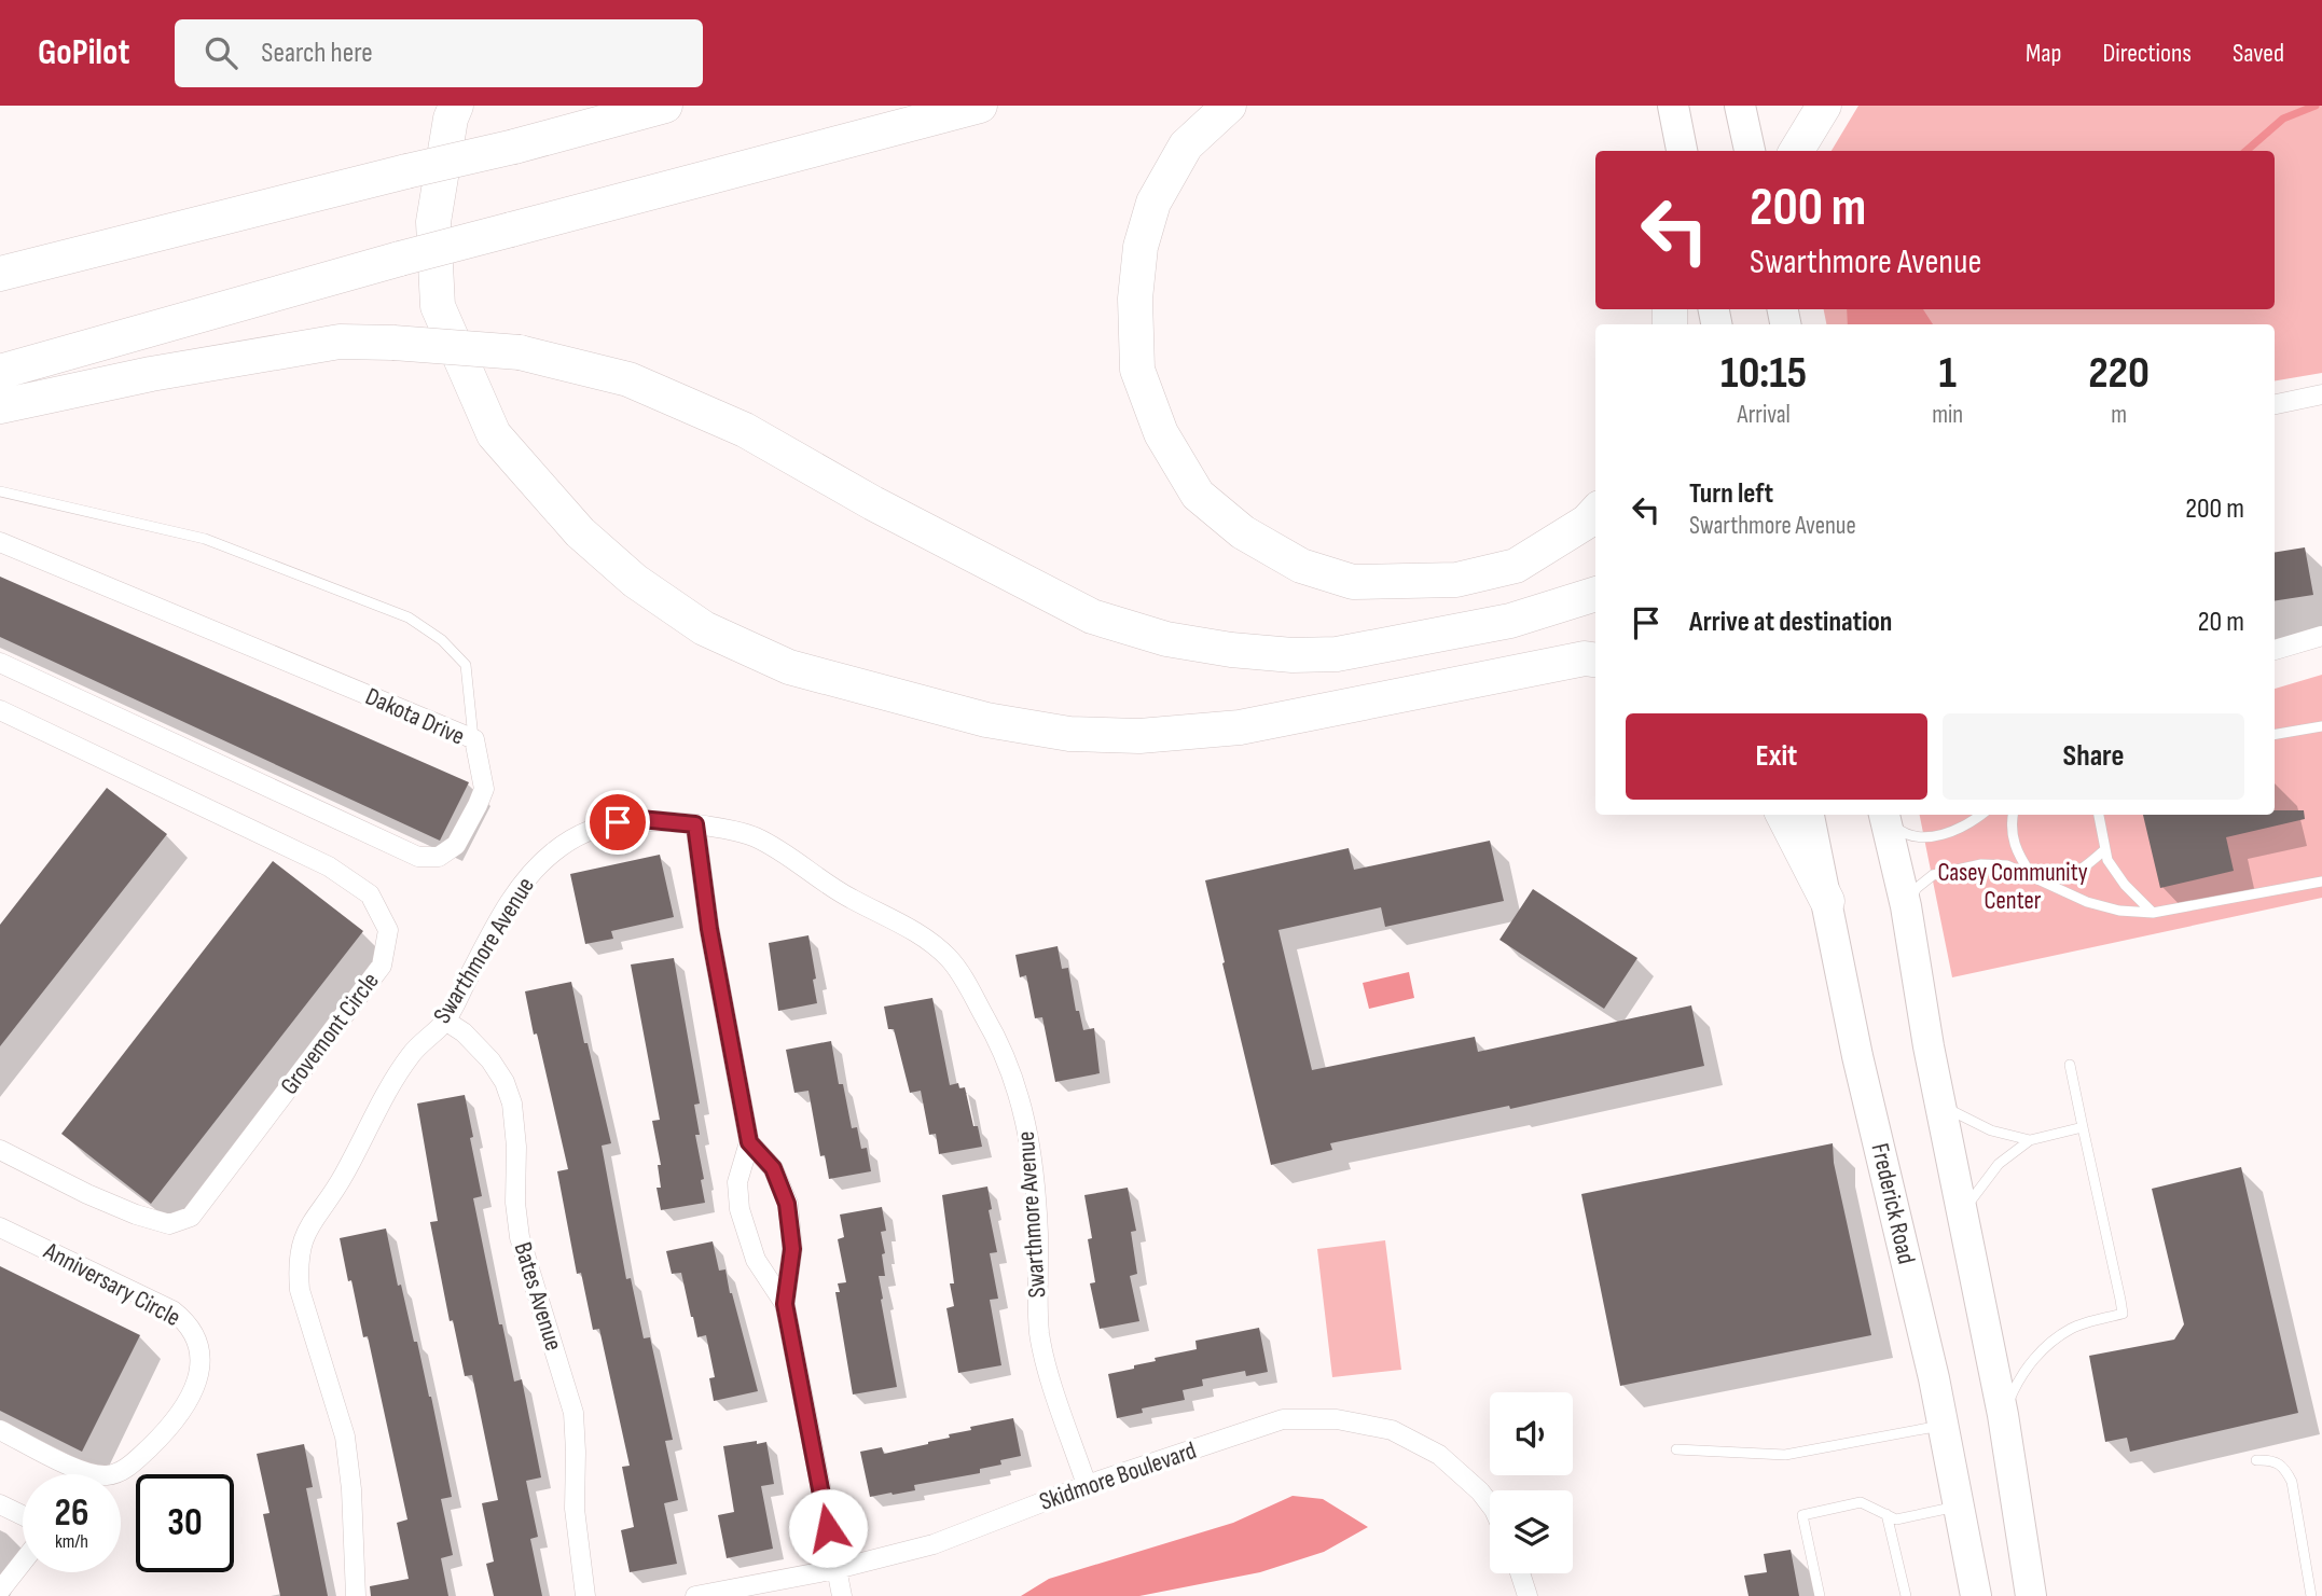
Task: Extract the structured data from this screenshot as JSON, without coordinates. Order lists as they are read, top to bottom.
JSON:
{
  "streets": {
    "main road": ["Frederick Road"],
    "street": [
      "Dakota Drive",
      "Swarthmore Avenue",
      "Grovemont Circle",
      "Anniversary Circle",
      "Bates Avenue",
      "Skidmore Boulevard"
    ]
  },
  "crossings": [
    ["Swarthmore Avenue", "Bates Avenue"],
    ["Swarthmore Avenue", "Skidmore Boulevard"]
  ],
  "parks": ["Casey Community Center"],
  "page": {
    "header": "GoPilot",
    "search": "Search here",
    "nav": ["Map", "Directions", "Saved"],
    "turn": ["200 m", "Swarthmore Avenue"],
    "eta": [
      "10:15",
      "Arrival",
      "1",
      "min",
      "220",
      "m"
    ],
    "list": [
      {
        "name": "Turn left",
        "note": "Swarthmore Avenue",
        "value": "200 m"
      },
      {
        "name": "Arrive at destination",
        "value": "20 m"
      }
    ],
    "buttons": ["Exit", "Share"],
    "speed": "26 km/h",
    "limit": "30"
  }
}
